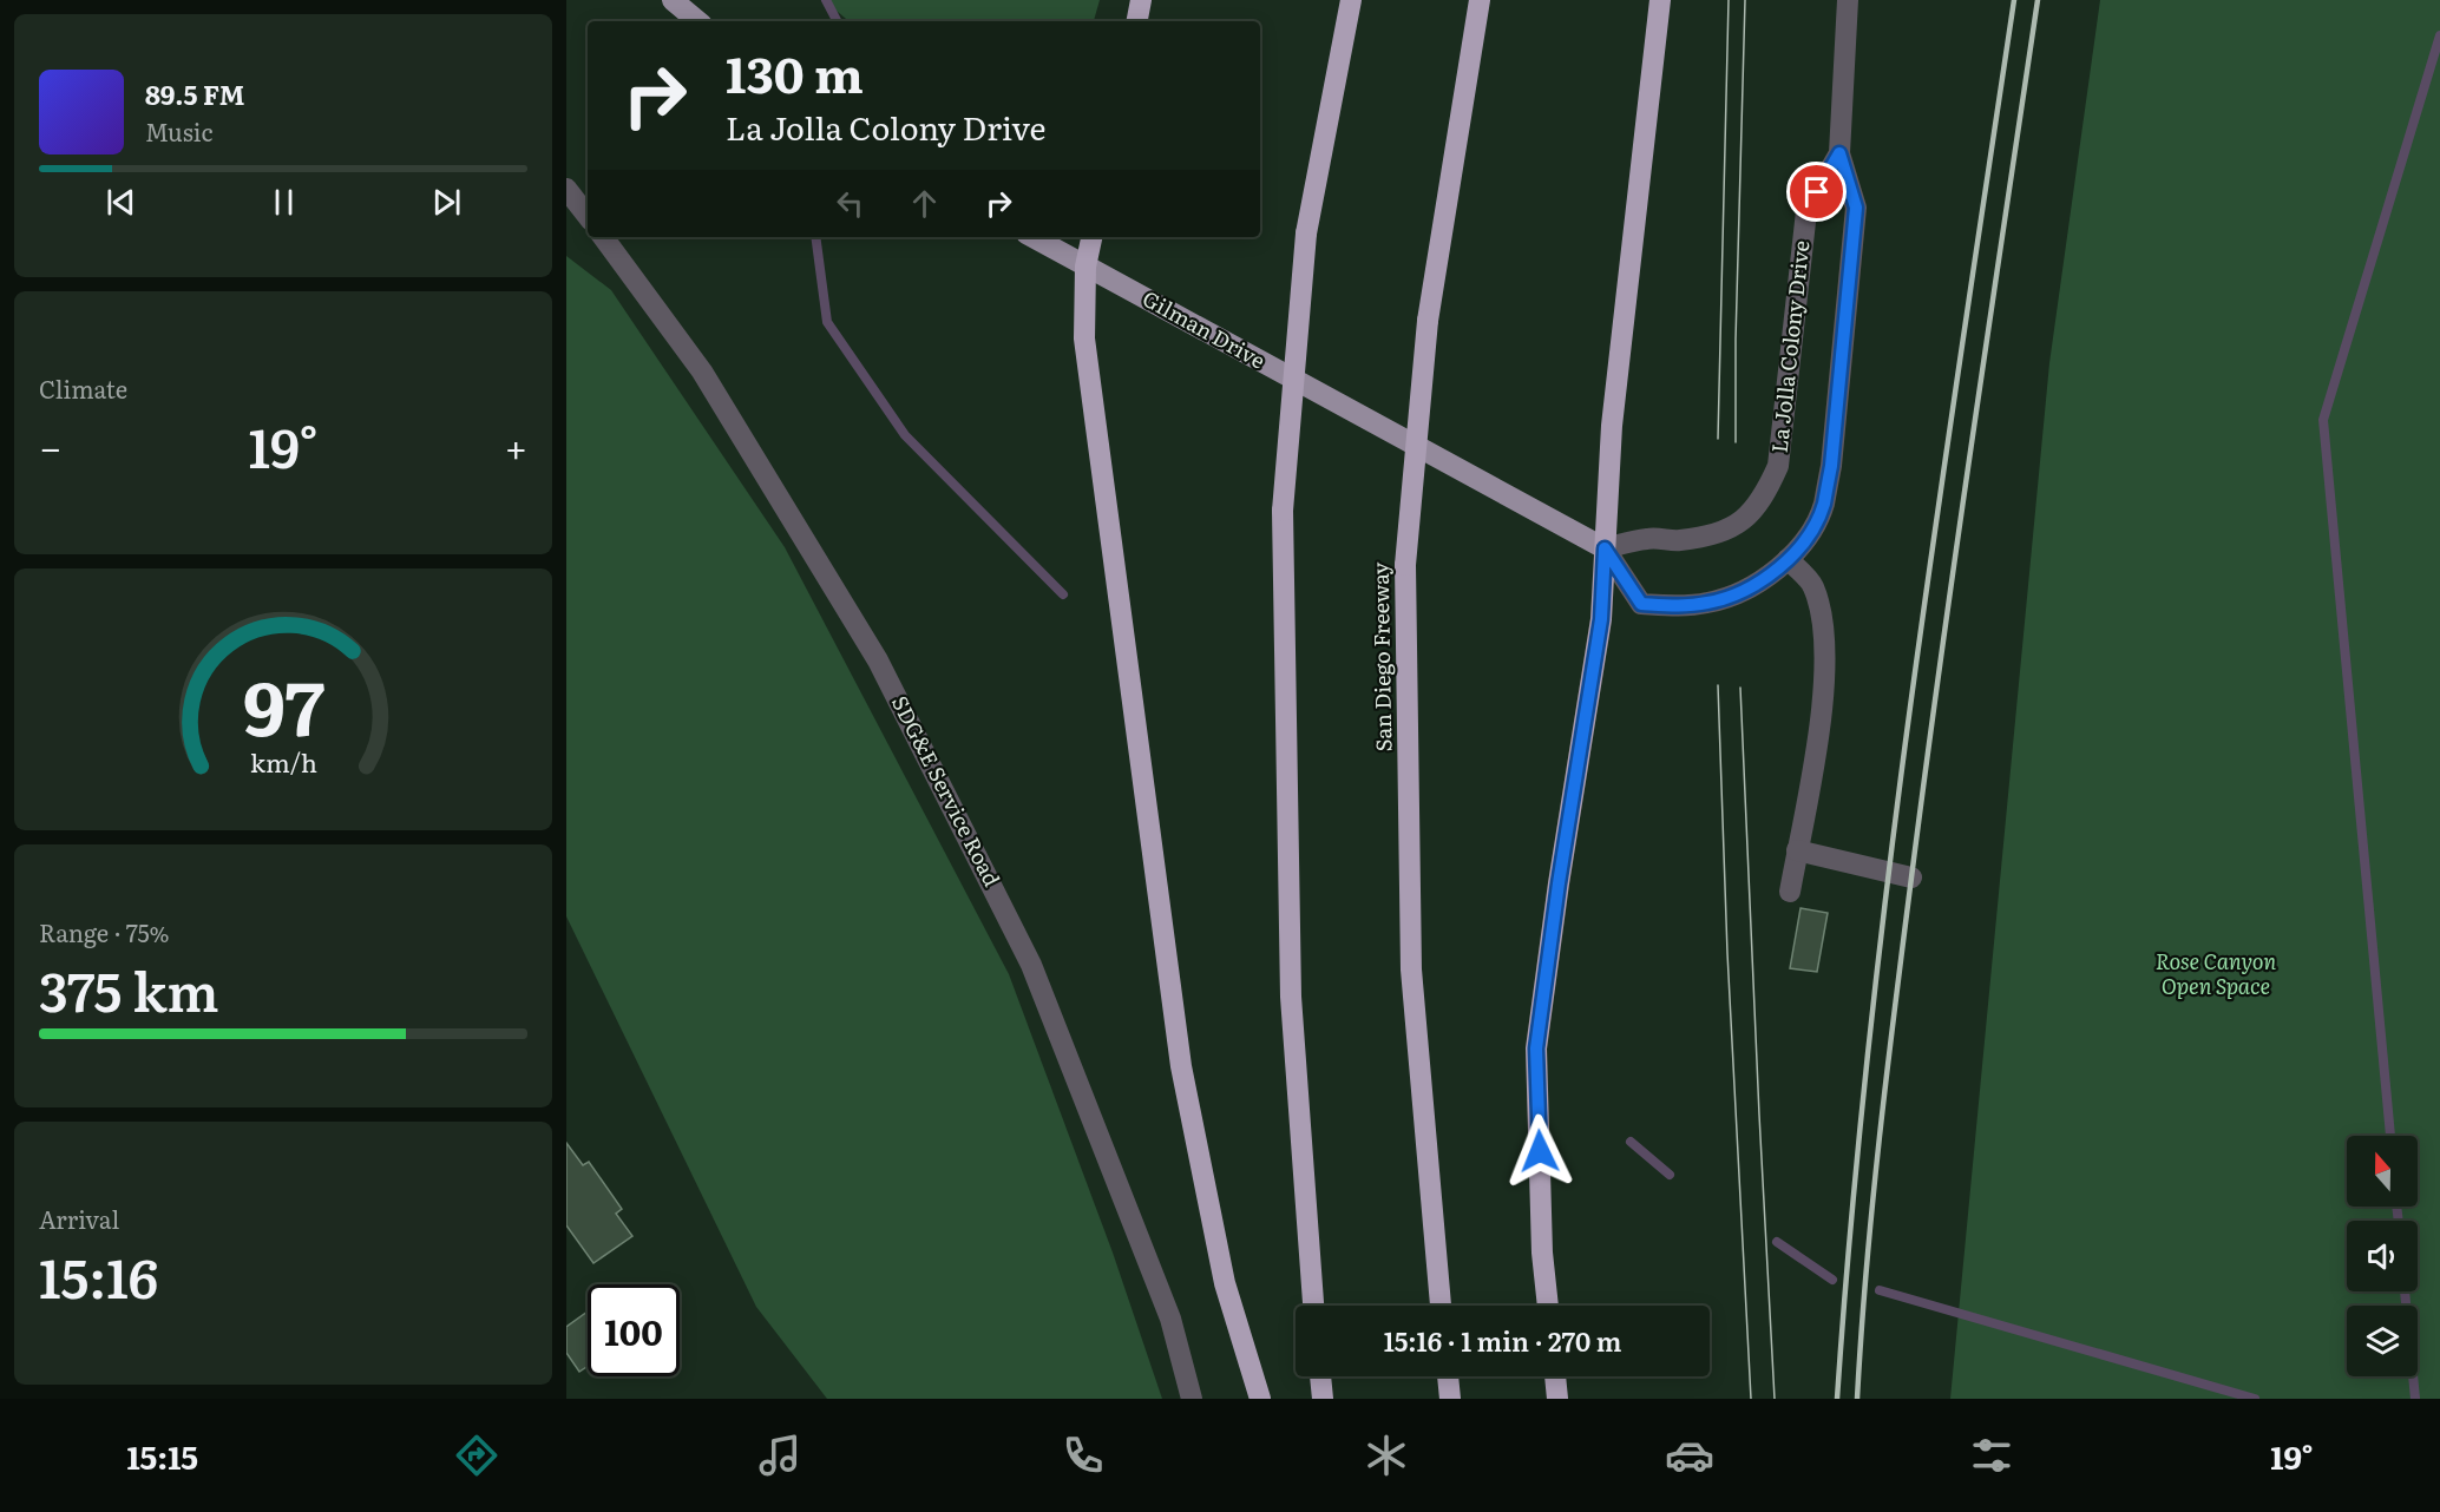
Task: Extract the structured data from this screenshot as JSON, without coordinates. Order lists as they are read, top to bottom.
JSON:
{
  "streets": {
    "highway": ["San Diego Freeway"],
    "main road": ["Gilman Drive", "La Jolla Colony Drive"],
    "street": ["SDG&E Service Road"]
  },
  "crossings": [
    ["Gilman Drive", "La Jolla Colony Drive"]
  ],
  "parks": ["Rose Canyon Open Space"],
  "north": "top",
  "page": {
    "turn": ["130 m", "La Jolla Colony Drive"],
    "song": ["89.5 FM", "Music"],
    "tile": [
      "Climate",
      ["Range · 75%", "375 km"],
      ["Arrival", "15:16"]
    ],
    "heat": ["−", "19°", "+"],
    "limit": "100",
    "trip": "15:16 · 1 min · 270 m",
    "tabs": ["15:15", "19°"],
    "gauge": ["97", "km/h"]
  }
}
